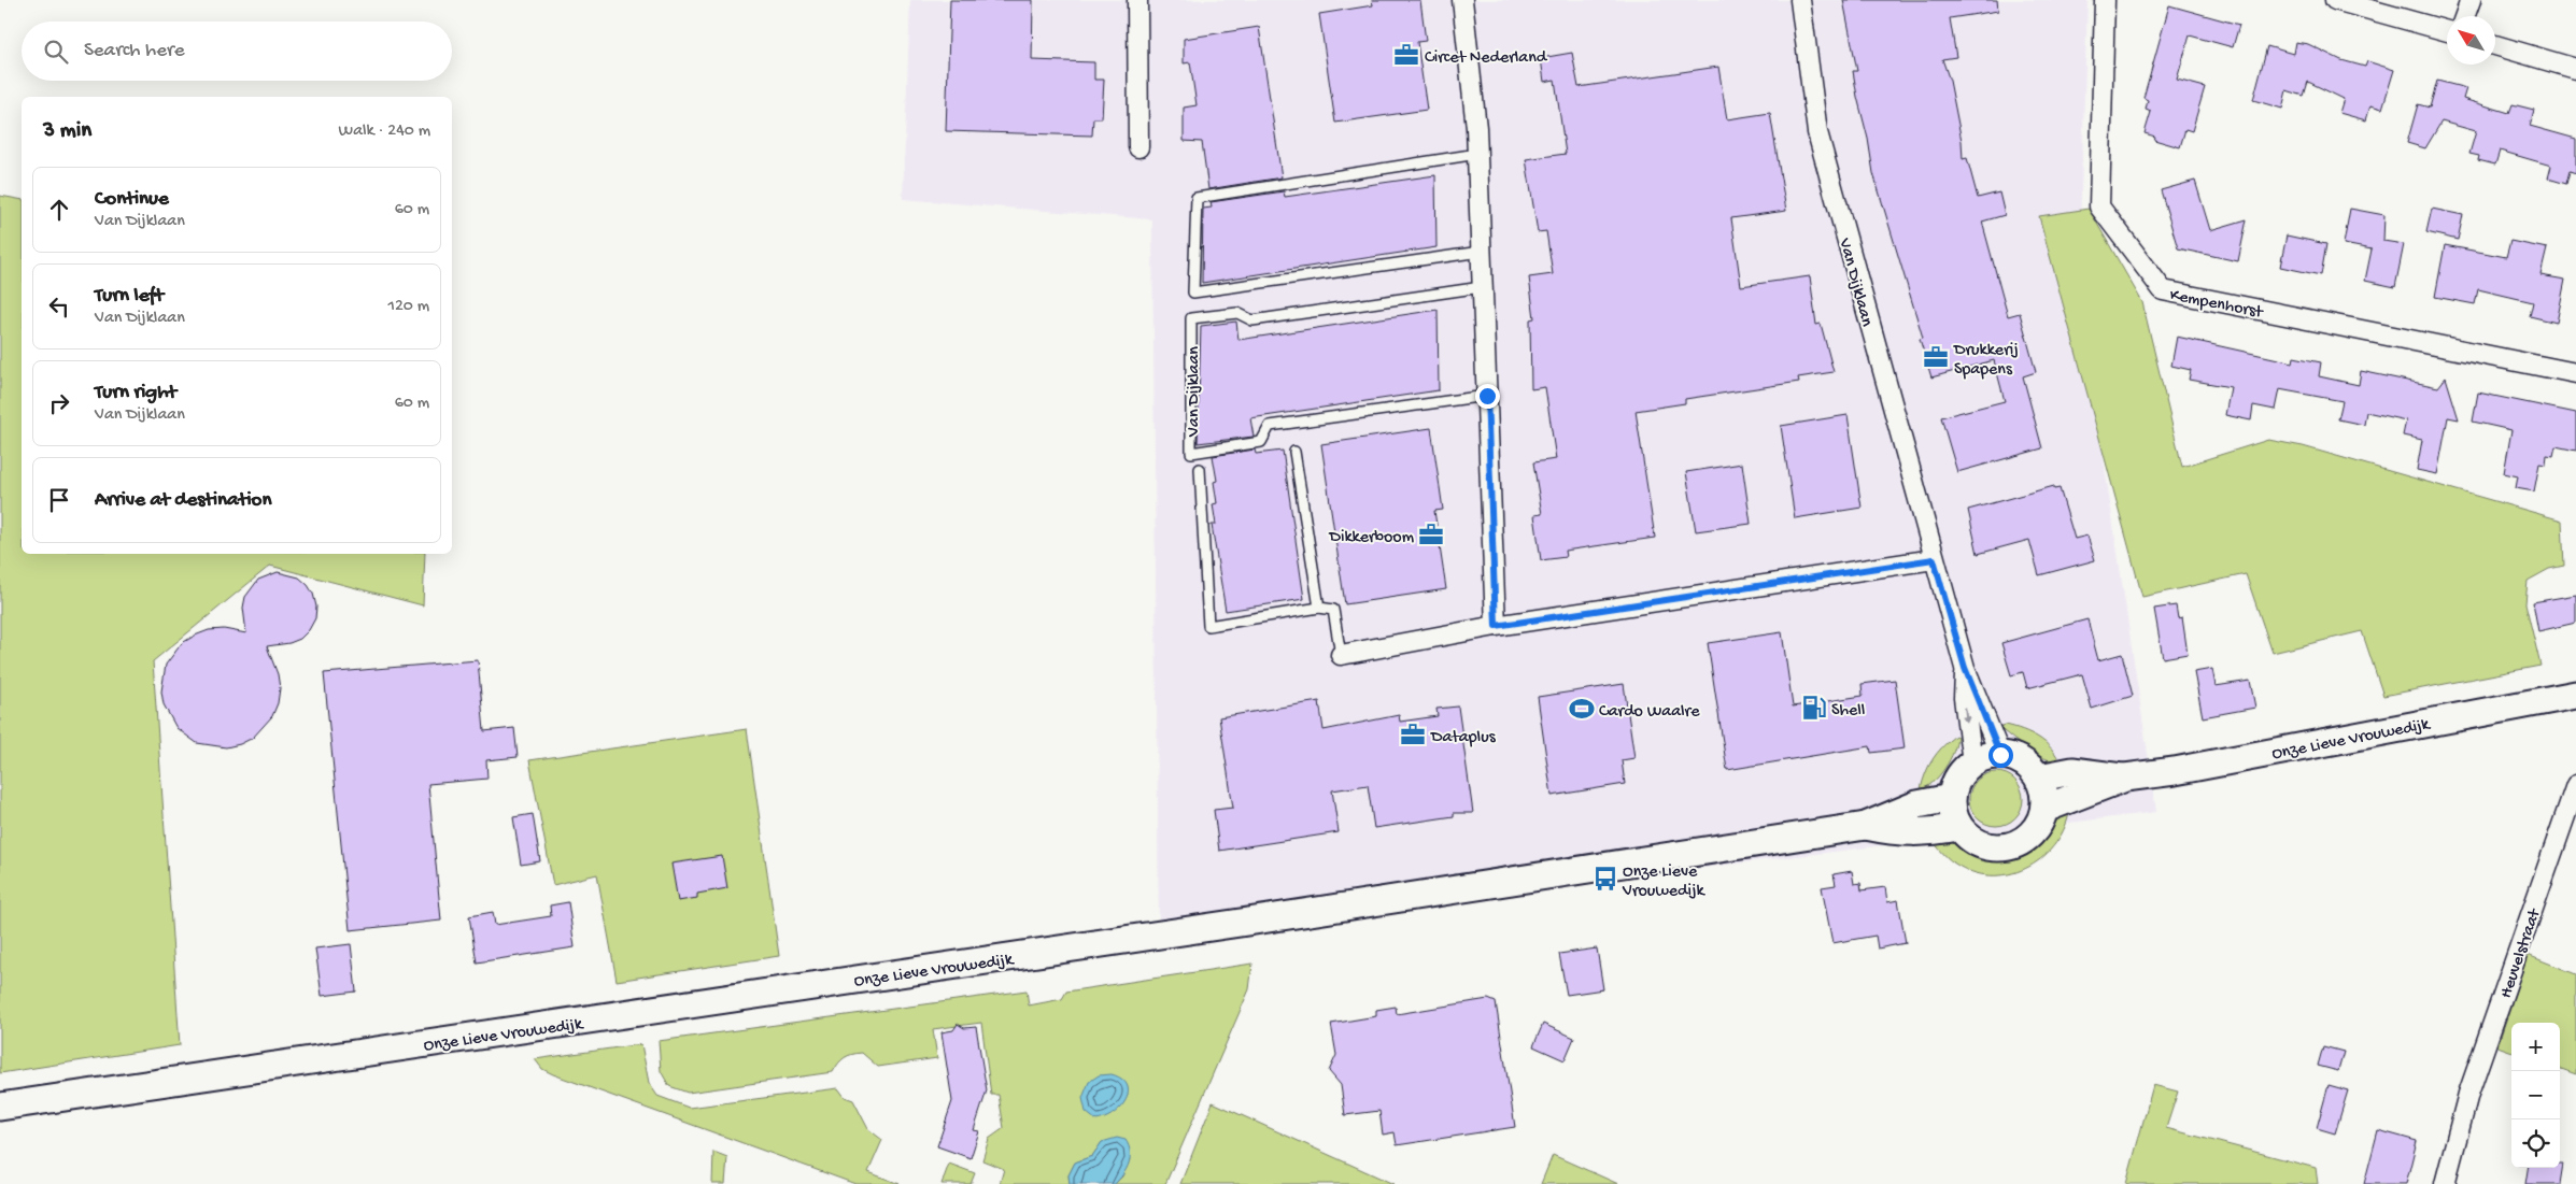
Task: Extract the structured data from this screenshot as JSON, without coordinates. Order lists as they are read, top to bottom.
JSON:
{
  "streets": {
    "main road": ["Onze Lieve Vrouwedijk"],
    "street": ["Van Dijklaan", "Kempenhorst", "Heuvelstraat"]
  },
  "crossings": [
    ["Van Dijklaan", "Onze Lieve Vrouwedijk"]
  ],
  "places": {
    "office": [
      "Circet Nederland",
      "Drukkerij Spapens",
      "Dikkerboom",
      "Dataplus"
    ],
    "fuel station": ["Shell"],
    "sports": ["Cardo Waalre"],
    "bus stop": ["Onze Lieve Vrouwedijk"]
  },
  "north": "top left",
  "page": {
    "search": "Search here",
    "heading": ["3 min", "Walk · 240 m"],
    "list": [
      ["Continue", "Van Dijklaan", "60 m"],
      ["Turn left", "Van Dijklaan", "120 m"],
      ["Turn right", "Van Dijklaan", "60 m"],
      "Arrive at destination"
    ],
    "map_buttons": ["+", "−"]
  }
}
